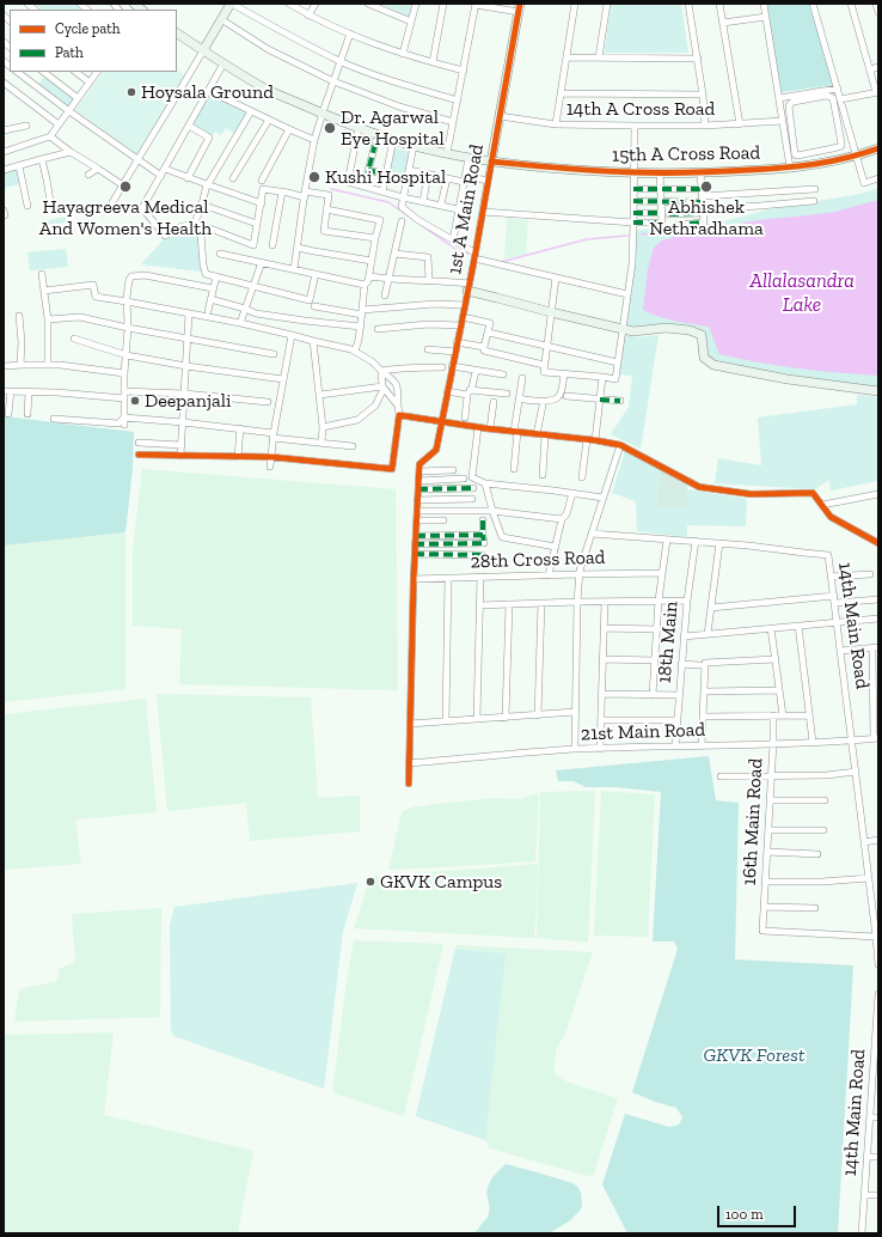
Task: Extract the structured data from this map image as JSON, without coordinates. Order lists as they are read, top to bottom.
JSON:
{
  "streets": {
    "main road": ["15th A Cross Road", "1st A Main Road"],
    "street": [
      "14th A Cross Road",
      "28th Cross Road",
      "14th Main Road",
      "18th Main",
      "21st Main Road",
      "16th Main Road"
    ]
  },
  "crossings": [
    ["14th A Cross Road", "1st A Main Road"],
    ["15th A Cross Road", "1st A Main Road"],
    ["14th Main Road", "18th Main"],
    ["14th Main Road", "21st Main Road"],
    ["14th Main Road", "16th Main Road"],
    ["18th Main", "21st Main Road"],
    ["21st Main Road", "16th Main Road"]
  ],
  "water": ["Allalasandra Lake"],
  "parks": ["GKVK Forest"],
  "places": [
    "Hoysala Ground",
    "Dr. Agarwal Eye Hospital",
    "Kushi Hospital",
    "Hayagreeva Medical And Women's Health",
    "Abhishek Nethradhama",
    "Deepanjali",
    "GKVK Campus"
  ],
  "legend": ["Cycle path", "Path"],
  "scale_bar": "100 m"
}
